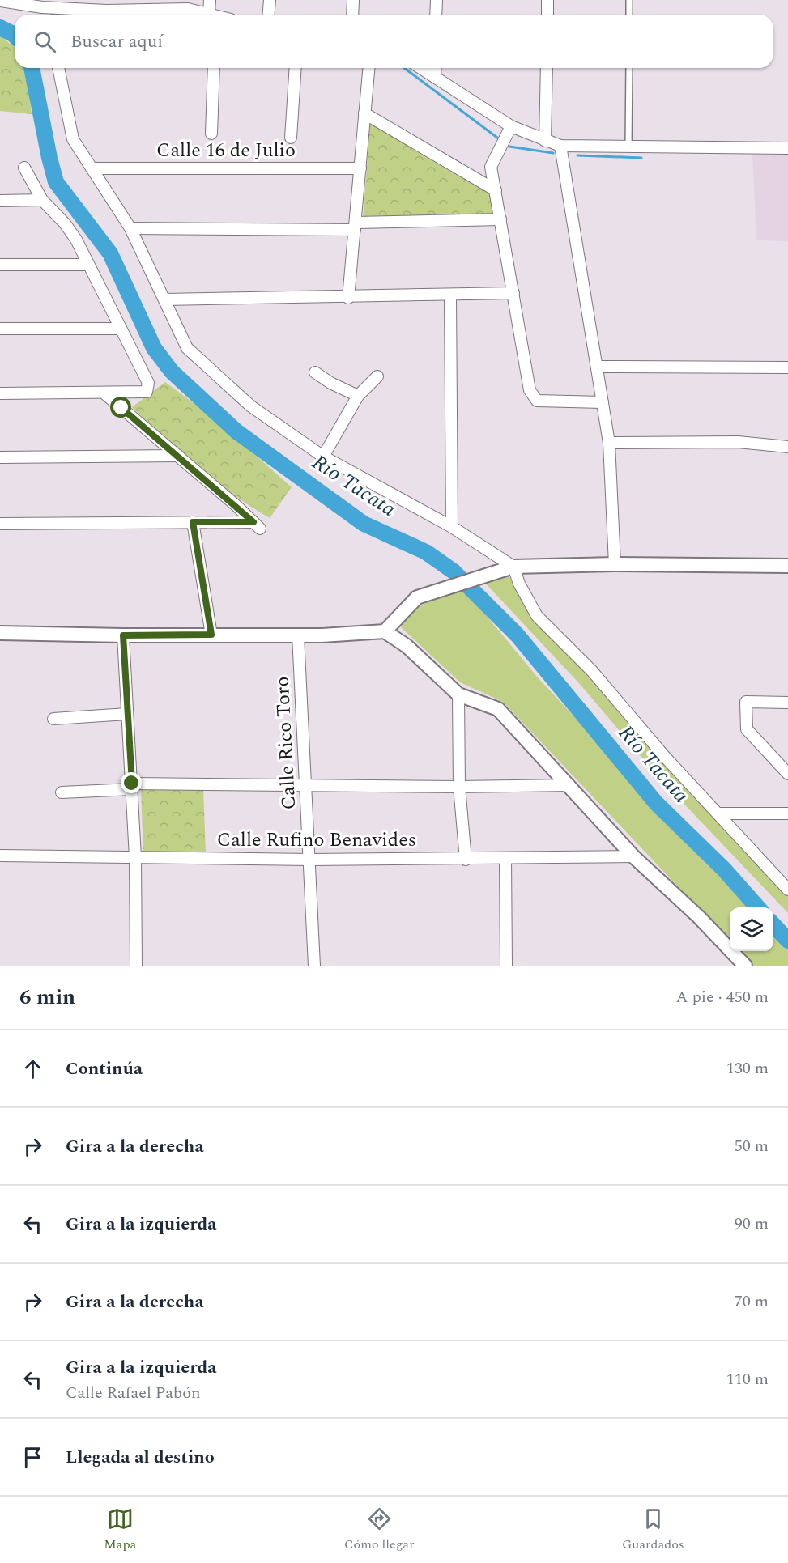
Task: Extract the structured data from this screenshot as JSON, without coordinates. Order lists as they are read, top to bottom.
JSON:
{
  "streets": {
    "street": ["Calle 16 de Julio", "Calle Rico Toro", "Calle Rufino Benavides"]
  },
  "crossings": [
    ["Calle Rico Toro", "Calle Rufino Benavides"]
  ],
  "water": ["Río Tacata"],
  "page": {
    "search": "Buscar aquí",
    "heading": ["6 min", "A pie · 450 m"],
    "list": [
      ["Continúa", "130 m"],
      ["Gira a la derecha", "50 m"],
      ["Gira a la izquierda", "90 m"],
      ["Gira a la derecha", "70 m"],
      ["Gira a la izquierda", "Calle Rafael Pabón", "110 m"],
      "Llegada al destino"
    ],
    "nav": ["Mapa", "Cómo llegar", "Guardados"]
  }
}
